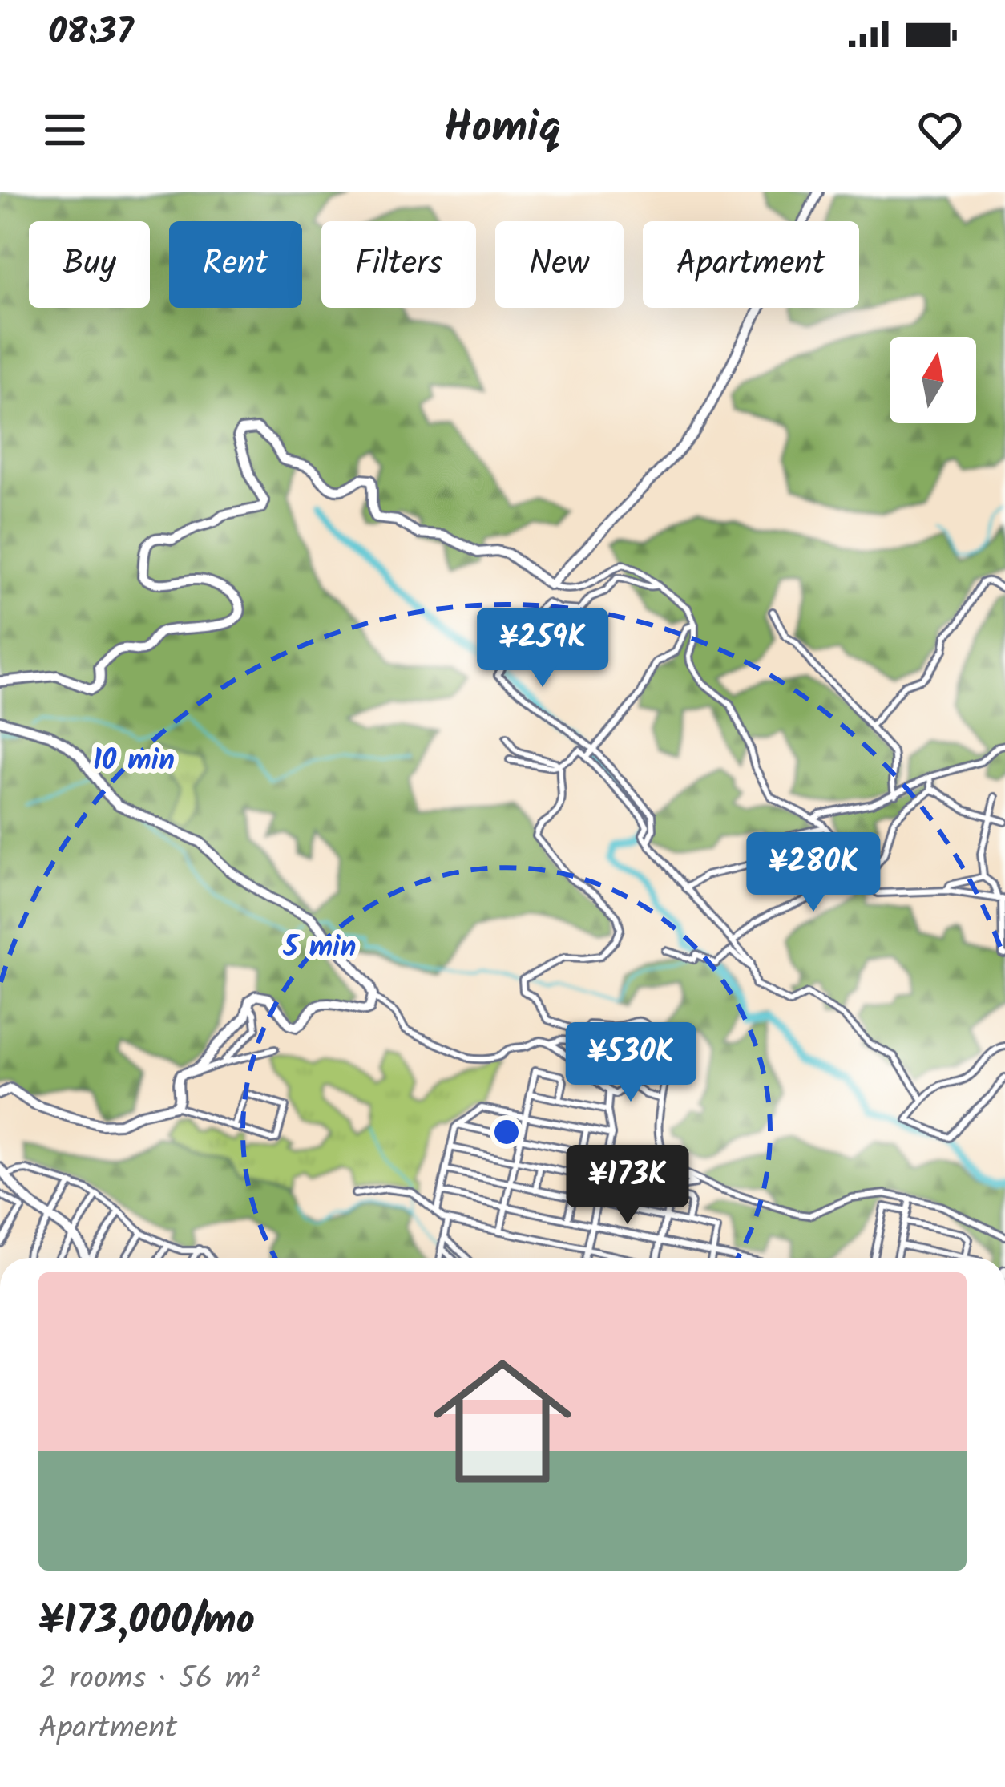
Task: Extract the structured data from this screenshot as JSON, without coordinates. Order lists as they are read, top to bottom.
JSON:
{
  "north": "top",
  "page": {
    "status": "08:37",
    "header": "Homiq",
    "chip": [
      "Buy",
      "Rent",
      "Filters",
      "New",
      "Apartment"
    ],
    "price": [
      "¥259K",
      "¥280K",
      "¥530K",
      "¥173K"
    ],
    "list": [
      {
        "name": "¥173,000/mo",
        "note": "2 rooms · 56 m² · Apartment"
      }
    ]
  },
  "rings": ["10 min", "5 min"]
}
